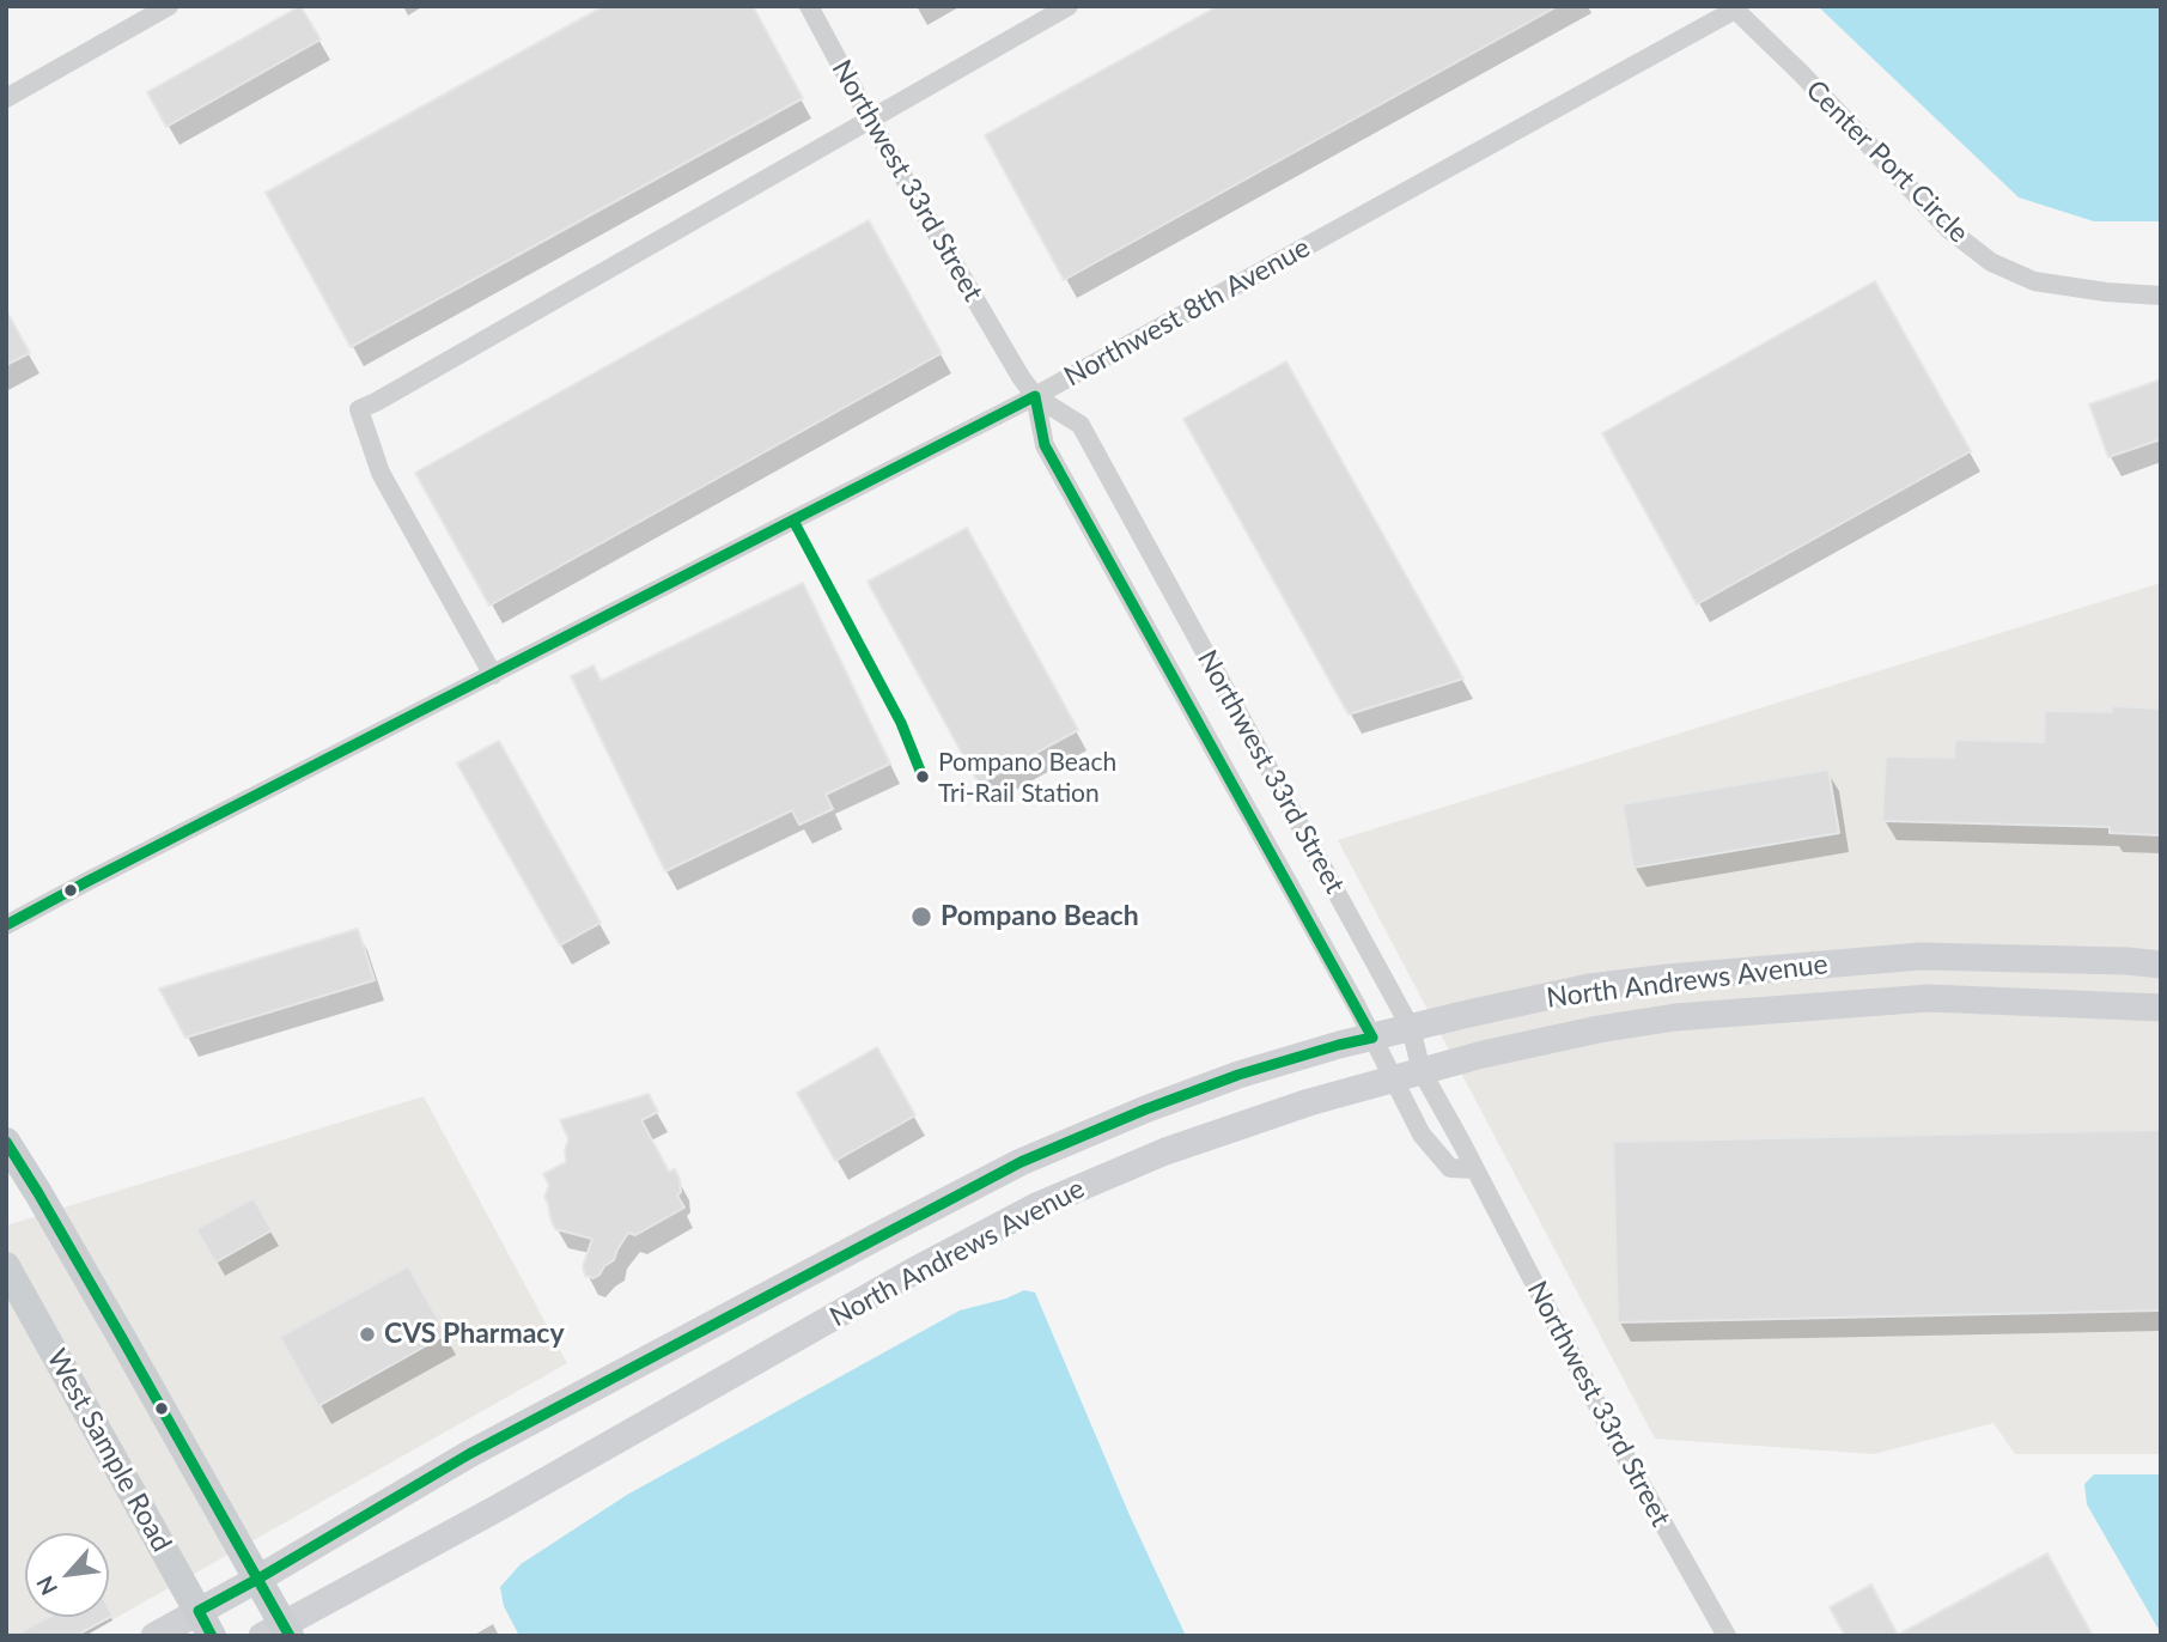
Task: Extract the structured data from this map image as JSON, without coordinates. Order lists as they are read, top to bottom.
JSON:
{
  "streets": {
    "main road": ["West Sample Road"],
    "street": [
      "Center Port Circle",
      "Northwest 33rd Street",
      "Northwest 8th Avenue",
      "North Andrews Avenue"
    ]
  },
  "crossings": [
    ["Center Port Circle", "Northwest 8th Avenue"],
    ["Northwest 33rd Street", "Northwest 8th Avenue"],
    ["Northwest 33rd Street", "North Andrews Avenue"],
    ["North Andrews Avenue", "West Sample Road"]
  ],
  "places": ["Pompano Beach Tri-Rail Station", "Pompano Beach", "CVS Pharmacy"],
  "north": "bottom left"
}
